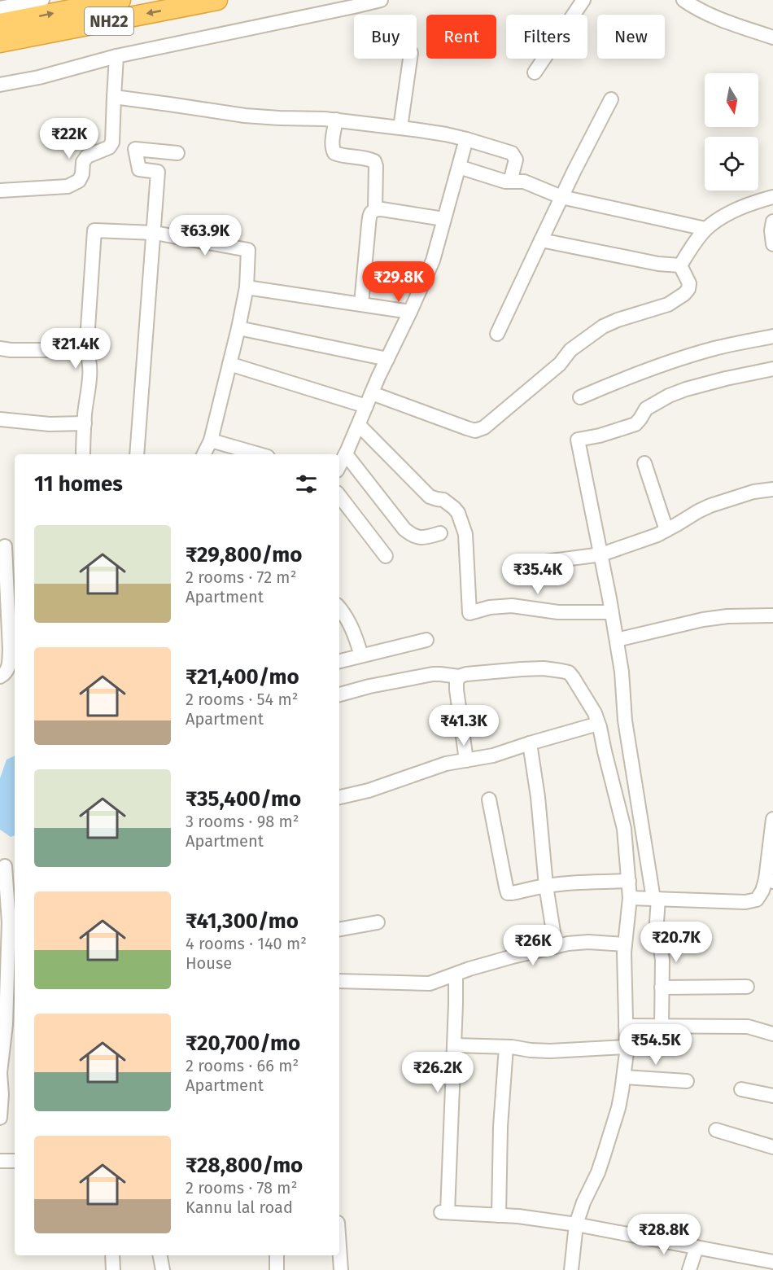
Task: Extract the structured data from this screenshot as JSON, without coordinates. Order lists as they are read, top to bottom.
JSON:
{
  "streets": {
    "highway": ["NH22"]
  },
  "north": "bottom",
  "page": {
    "chip": [
      "Buy",
      "Rent",
      "Filters",
      "New"
    ],
    "price": [
      "₹22K",
      "₹63.9K",
      "₹29.8K",
      "₹21.4K",
      "₹35.4K",
      "₹41.3K",
      "₹20.7K",
      "₹26K",
      "₹54.5K",
      "₹26.2K",
      "₹28.8K"
    ],
    "heading": "11 homes",
    "list": [
      {
        "name": "₹29,800/mo",
        "note": "2 rooms · 72 m² · Apartment"
      },
      {
        "name": "₹21,400/mo",
        "note": "2 rooms · 54 m² · Apartment"
      },
      {
        "name": "₹35,400/mo",
        "note": "3 rooms · 98 m² · Apartment"
      },
      {
        "name": "₹41,300/mo",
        "note": "4 rooms · 140 m² · House"
      },
      {
        "name": "₹20,700/mo",
        "note": "2 rooms · 66 m² · Apartment"
      },
      {
        "name": "₹28,800/mo",
        "note": "2 rooms · 78 m² · Kannu lal road"
      }
    ]
  }
}
